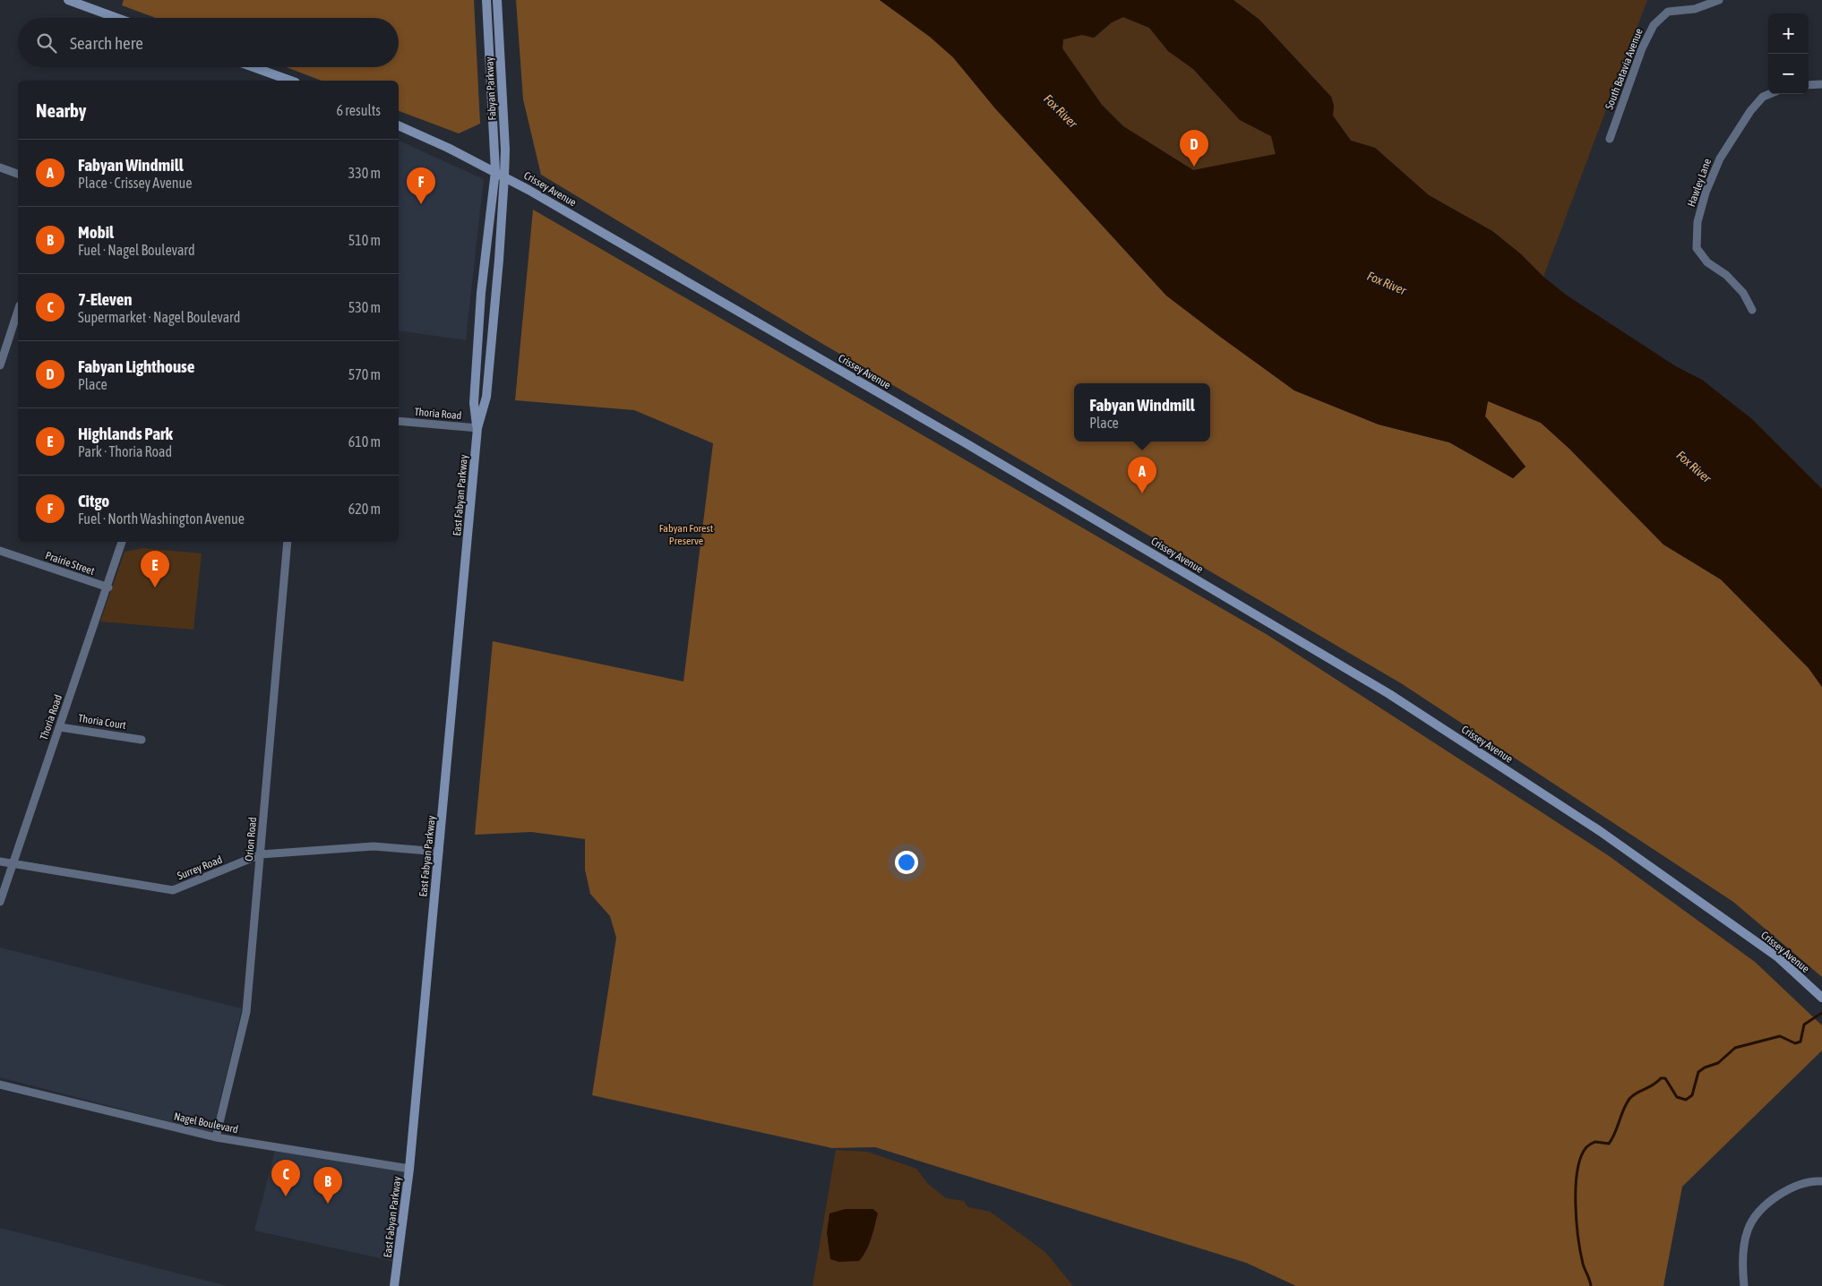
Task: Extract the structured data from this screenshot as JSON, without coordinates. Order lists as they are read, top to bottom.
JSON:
{
  "streets": {
    "main road": ["Fabyan Parkway", "Crissey Avenue", "East Fabyan Parkway"],
    "street": [
      "South Batavia Avenue",
      "Hawley Lane",
      "Thoria Road",
      "Prairie Street",
      "Thoria Court",
      "Orion Road",
      "Surrey Road",
      "Nagel Boulevard"
    ]
  },
  "crossings": [
    ["Fabyan Parkway", "Crissey Avenue"],
    ["Fabyan Parkway", "East Fabyan Parkway"],
    ["Crissey Avenue", "East Fabyan Parkway"],
    ["Thoria Road", "East Fabyan Parkway"],
    ["Thoria Road", "Prairie Street"],
    ["Thoria Road", "Thoria Court"],
    ["Thoria Road", "Surrey Road"],
    ["East Fabyan Parkway", "Surrey Road"],
    ["East Fabyan Parkway", "Nagel Boulevard"],
    ["Orion Road", "Surrey Road"],
    ["Orion Road", "Nagel Boulevard"]
  ],
  "water": ["Fox River"],
  "parks": ["Fabyan Forest Preserve"],
  "page": {
    "map_buttons": ["+", "−"],
    "search": "Search here",
    "heading": ["Nearby", "6 results"],
    "pins": [
      "D",
      "F",
      "A",
      "E",
      "C",
      "B"
    ],
    "list": [
      {
        "mark": "A",
        "name": "Fabyan Windmill",
        "note": "Place · Crissey Avenue",
        "value": "330 m"
      },
      {
        "mark": "B",
        "name": "Mobil",
        "note": "Fuel · Nagel Boulevard",
        "value": "510 m"
      },
      {
        "mark": "C",
        "name": "7-Eleven",
        "note": "Supermarket · Nagel Boulevard",
        "value": "530 m"
      },
      {
        "mark": "D",
        "name": "Fabyan Lighthouse",
        "note": "Place",
        "value": "570 m"
      },
      {
        "mark": "E",
        "name": "Highlands Park",
        "note": "Park · Thoria Road",
        "value": "610 m"
      },
      {
        "mark": "F",
        "name": "Citgo",
        "note": "Fuel · North Washington Avenue",
        "value": "620 m"
      }
    ],
    "popup": ["Fabyan Windmill", "Place"]
  }
}
